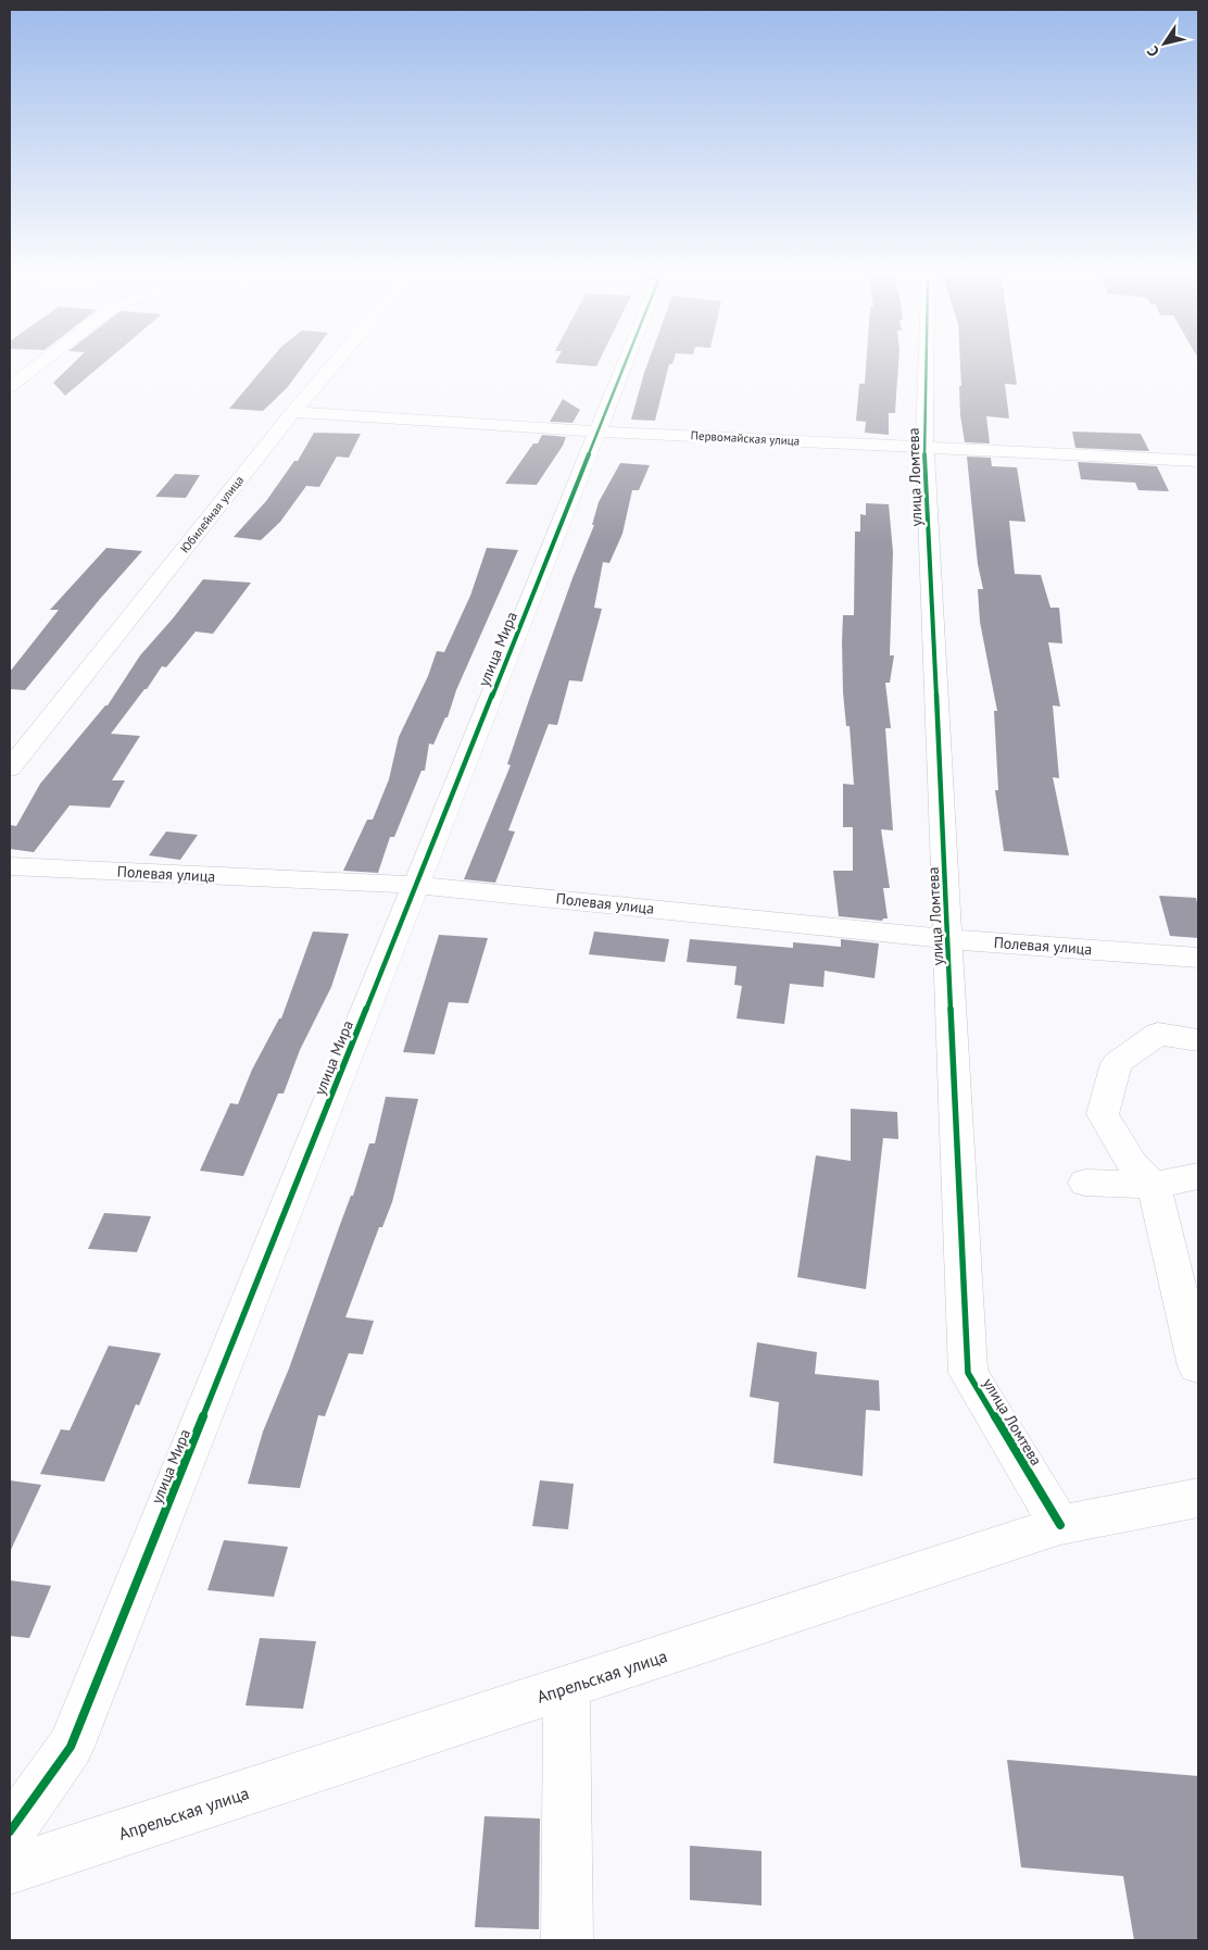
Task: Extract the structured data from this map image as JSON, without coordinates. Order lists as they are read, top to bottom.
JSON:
{
  "streets": {
    "street": [
      "Первомайская улица",
      "улица Ломтева",
      "Юбилейная улица",
      "улица Мира",
      "Полевая улица",
      "Апрельская улица"
    ]
  },
  "crossings": [
    ["Первомайская улица", "улица Ломтева"],
    ["Первомайская улица", "Юбилейная улица"],
    ["Первомайская улица", "улица Мира"],
    ["улица Ломтева", "Полевая улица"],
    ["улица Ломтева", "Апрельская улица"],
    ["улица Мира", "Полевая улица"]
  ],
  "north": "bottom left"
}
